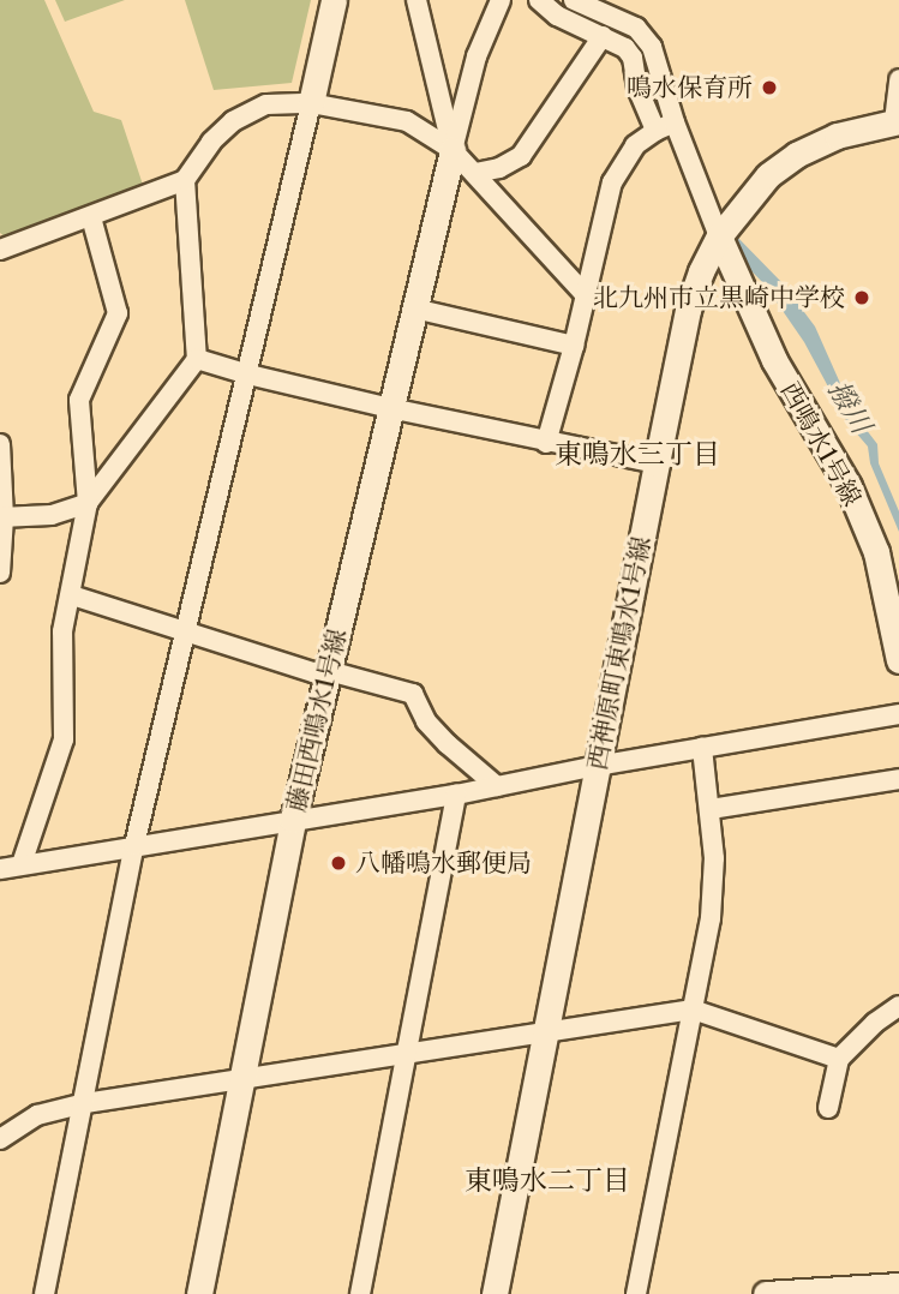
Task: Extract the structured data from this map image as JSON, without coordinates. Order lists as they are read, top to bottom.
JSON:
{
  "streets": {
    "street": ["西鳴水1号線", "西神原町東鳴水1号線", "藤田西鳴水1号線"]
  },
  "crossings": [
    ["西鳴水1号線", "西神原町東鳴水1号線"]
  ],
  "districts": ["東鳴水三丁目", "東鳴水二丁目"],
  "water": ["撥川"],
  "places": ["鳴水保育所", "北九州市立黒崎中学校", "八幡鳴水郵便局"]
}
